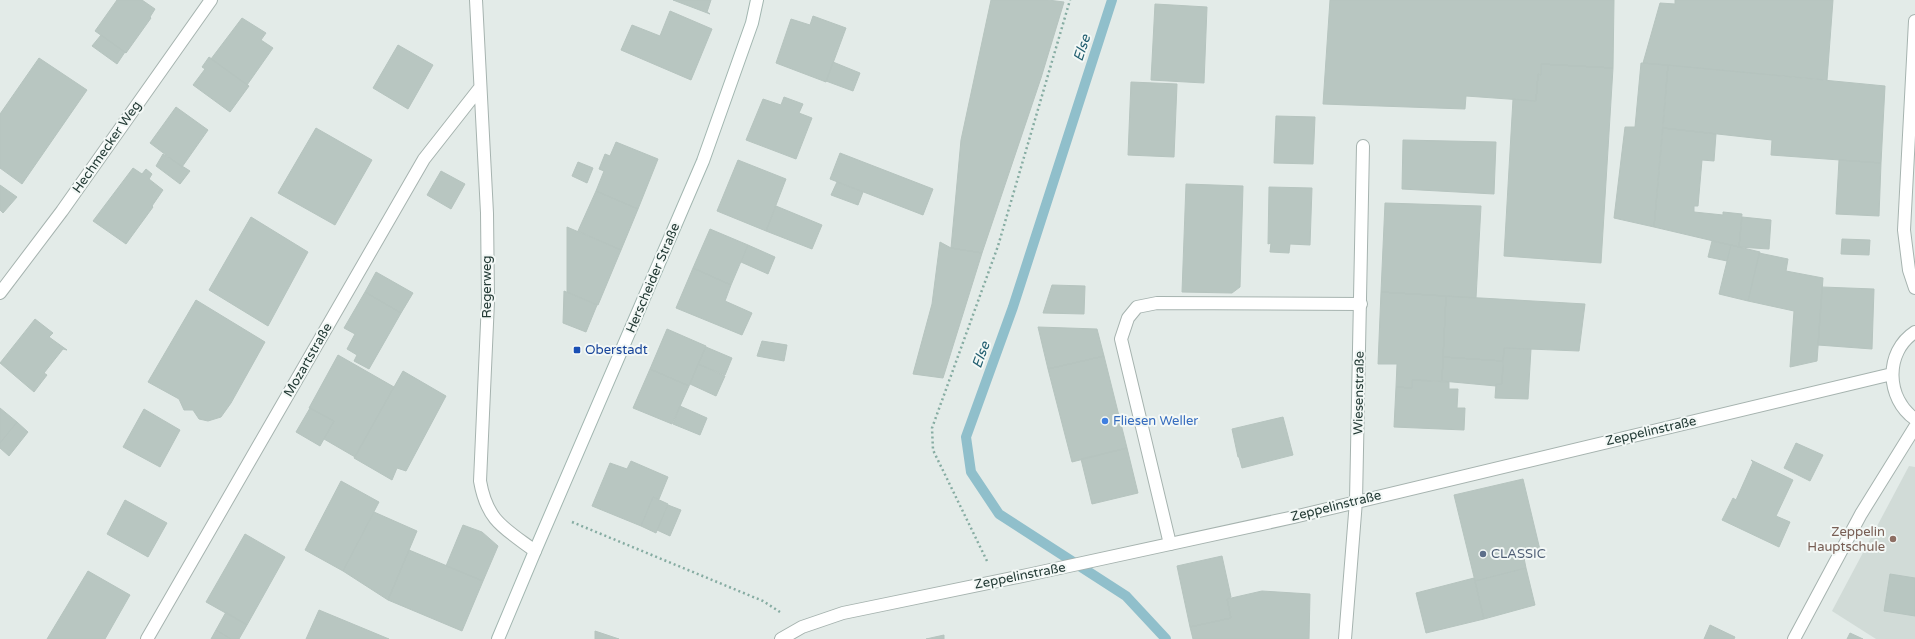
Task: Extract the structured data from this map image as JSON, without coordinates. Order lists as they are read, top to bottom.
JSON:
{
  "streets": {
    "street": [
      "Hechmecker Weg",
      "Herscheider Straße",
      "Regerweg",
      "Mozartstraße",
      "Wiesenstraße",
      "Zeppelinstraße"
    ]
  },
  "crossings": [
    ["Herscheider Straße", "Regerweg"],
    ["Regerweg", "Mozartstraße"],
    ["Wiesenstraße", "Zeppelinstraße"]
  ],
  "water": ["Else"],
  "places": {
    "transit": ["Oberstadt"],
    "other": ["Fliesen Weller", "Zeppelin Hauptschule", "CLASSIC"]
  }
}
